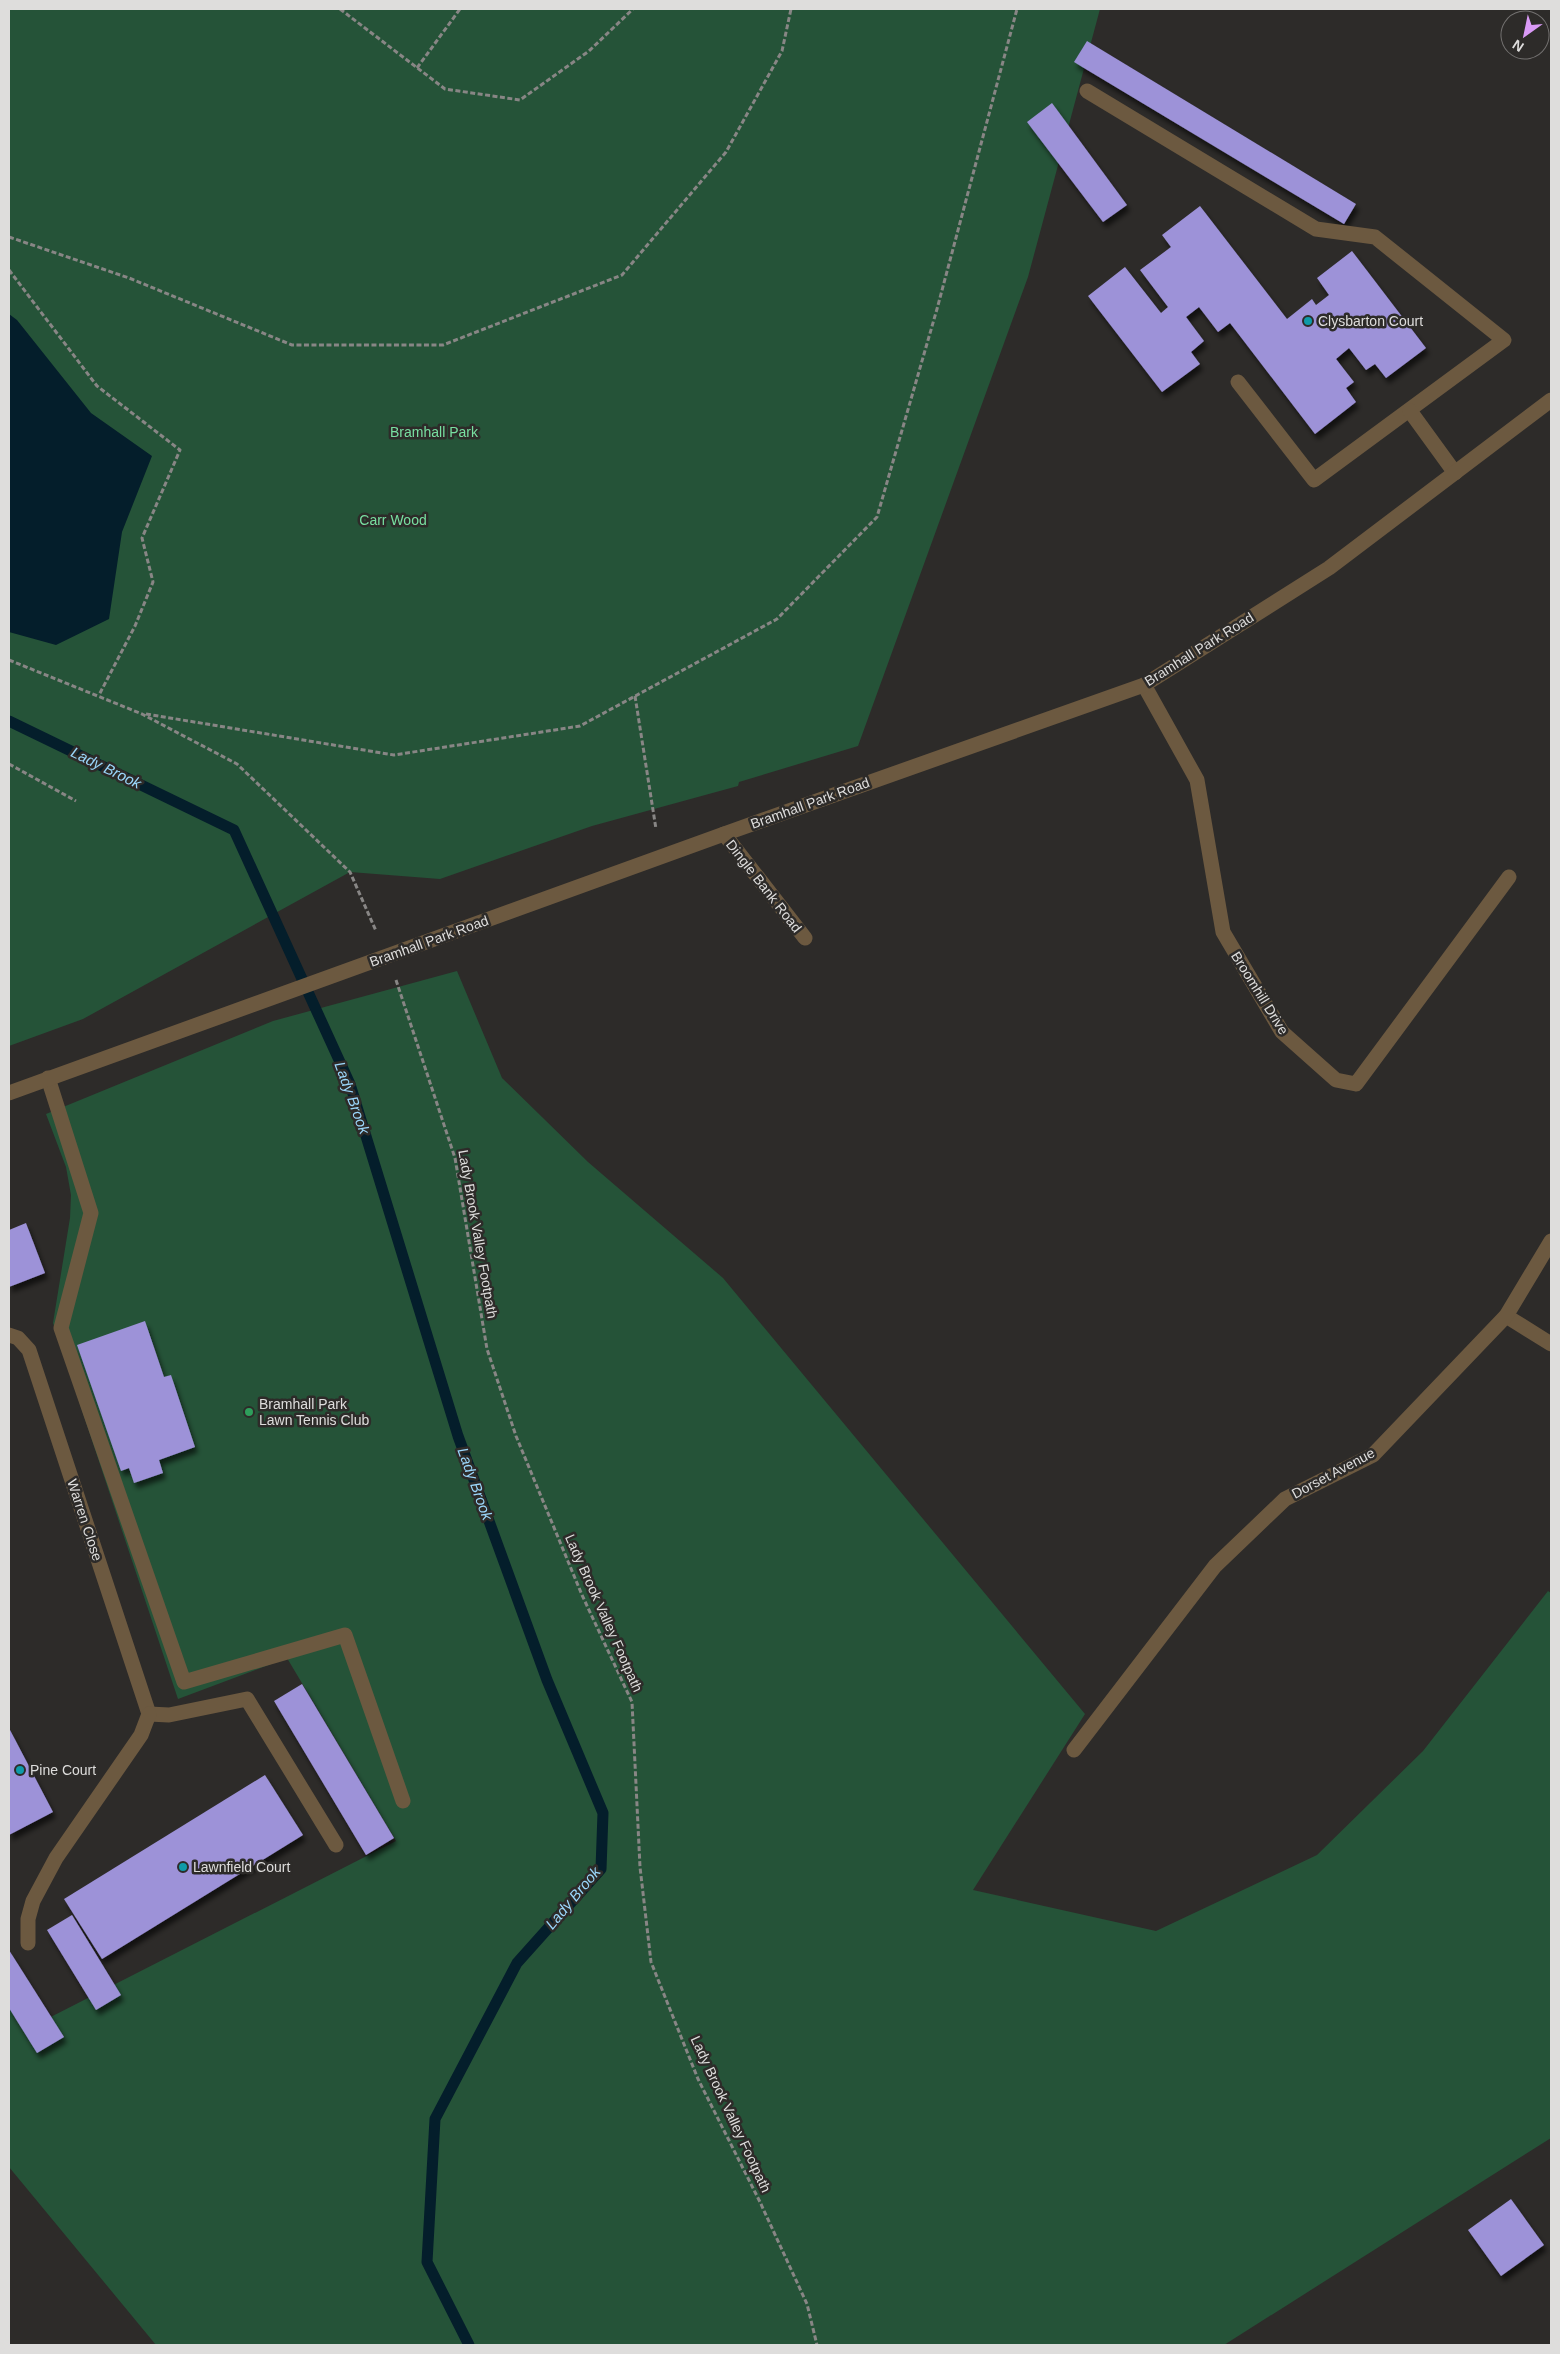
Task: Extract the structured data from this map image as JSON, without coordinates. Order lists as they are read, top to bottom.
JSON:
{
  "streets": {
    "street": [
      "Bramhall Park Road",
      "Dingle Bank Road",
      "Broomhill Drive",
      "Dorset Avenue",
      "Warren Close"
    ],
    "path": ["Lady Brook Valley Footpath"]
  },
  "crossings": [
    ["Bramhall Park Road", "Dingle Bank Road"],
    ["Bramhall Park Road", "Broomhill Drive"]
  ],
  "water": ["Lady Brook"],
  "parks": ["Bramhall Park", "Carr Wood"],
  "places": [
    "Clysbarton Court",
    "Bramhall Park Lawn Tennis Club",
    "Pine Court",
    "Lawnfield Court"
  ],
  "north": "bottom left"
}
